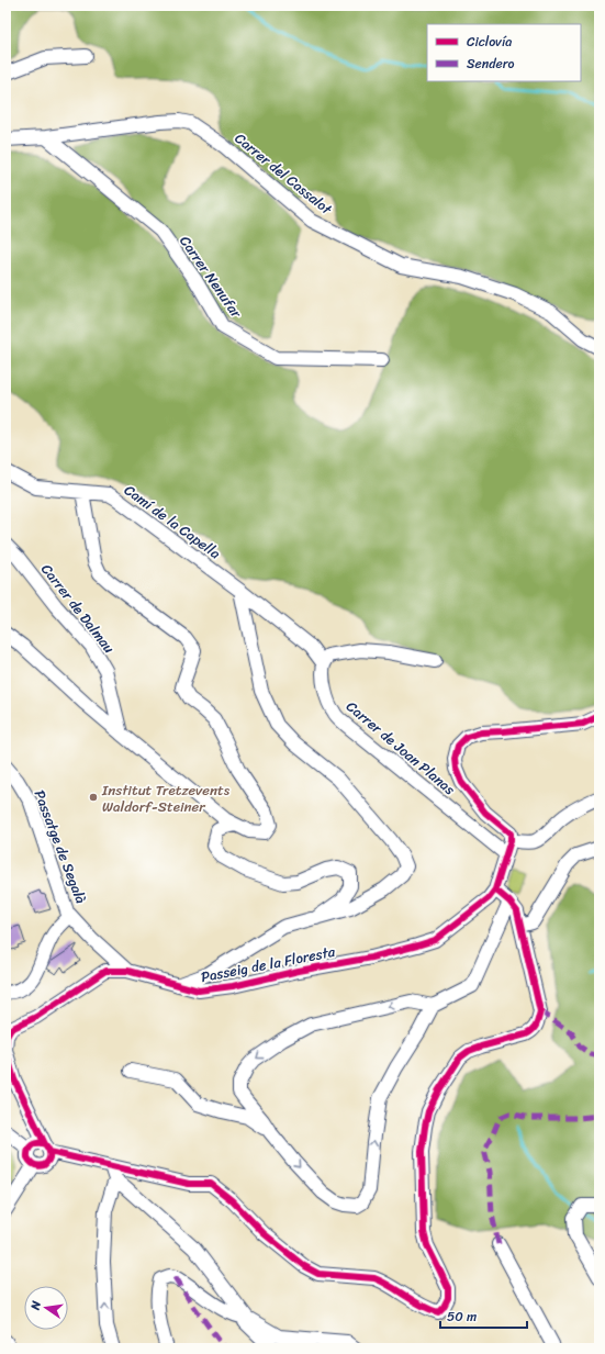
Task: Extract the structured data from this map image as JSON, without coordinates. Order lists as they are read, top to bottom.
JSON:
{
  "streets": {
    "street": [
      "Carrer del Cassalot",
      "Carrer Nenufar",
      "Camí de la Capella",
      "Carrer de Dalmau",
      "Carrer de Joan Planas",
      "Passatge de Segalà",
      "Passeig de la Floresta"
    ]
  },
  "crossings": [
    ["Carrer del Cassalot", "Carrer Nenufar"],
    ["Camí de la Capella", "Carrer de Joan Planas"],
    ["Passatge de Segalà", "Passeig de la Floresta"]
  ],
  "places": ["Institut Tretzevents Waldorf-Steiner"],
  "legend": ["Ciclovía", "Sendero"],
  "scale_bar": "50 m",
  "north": "left"
}
